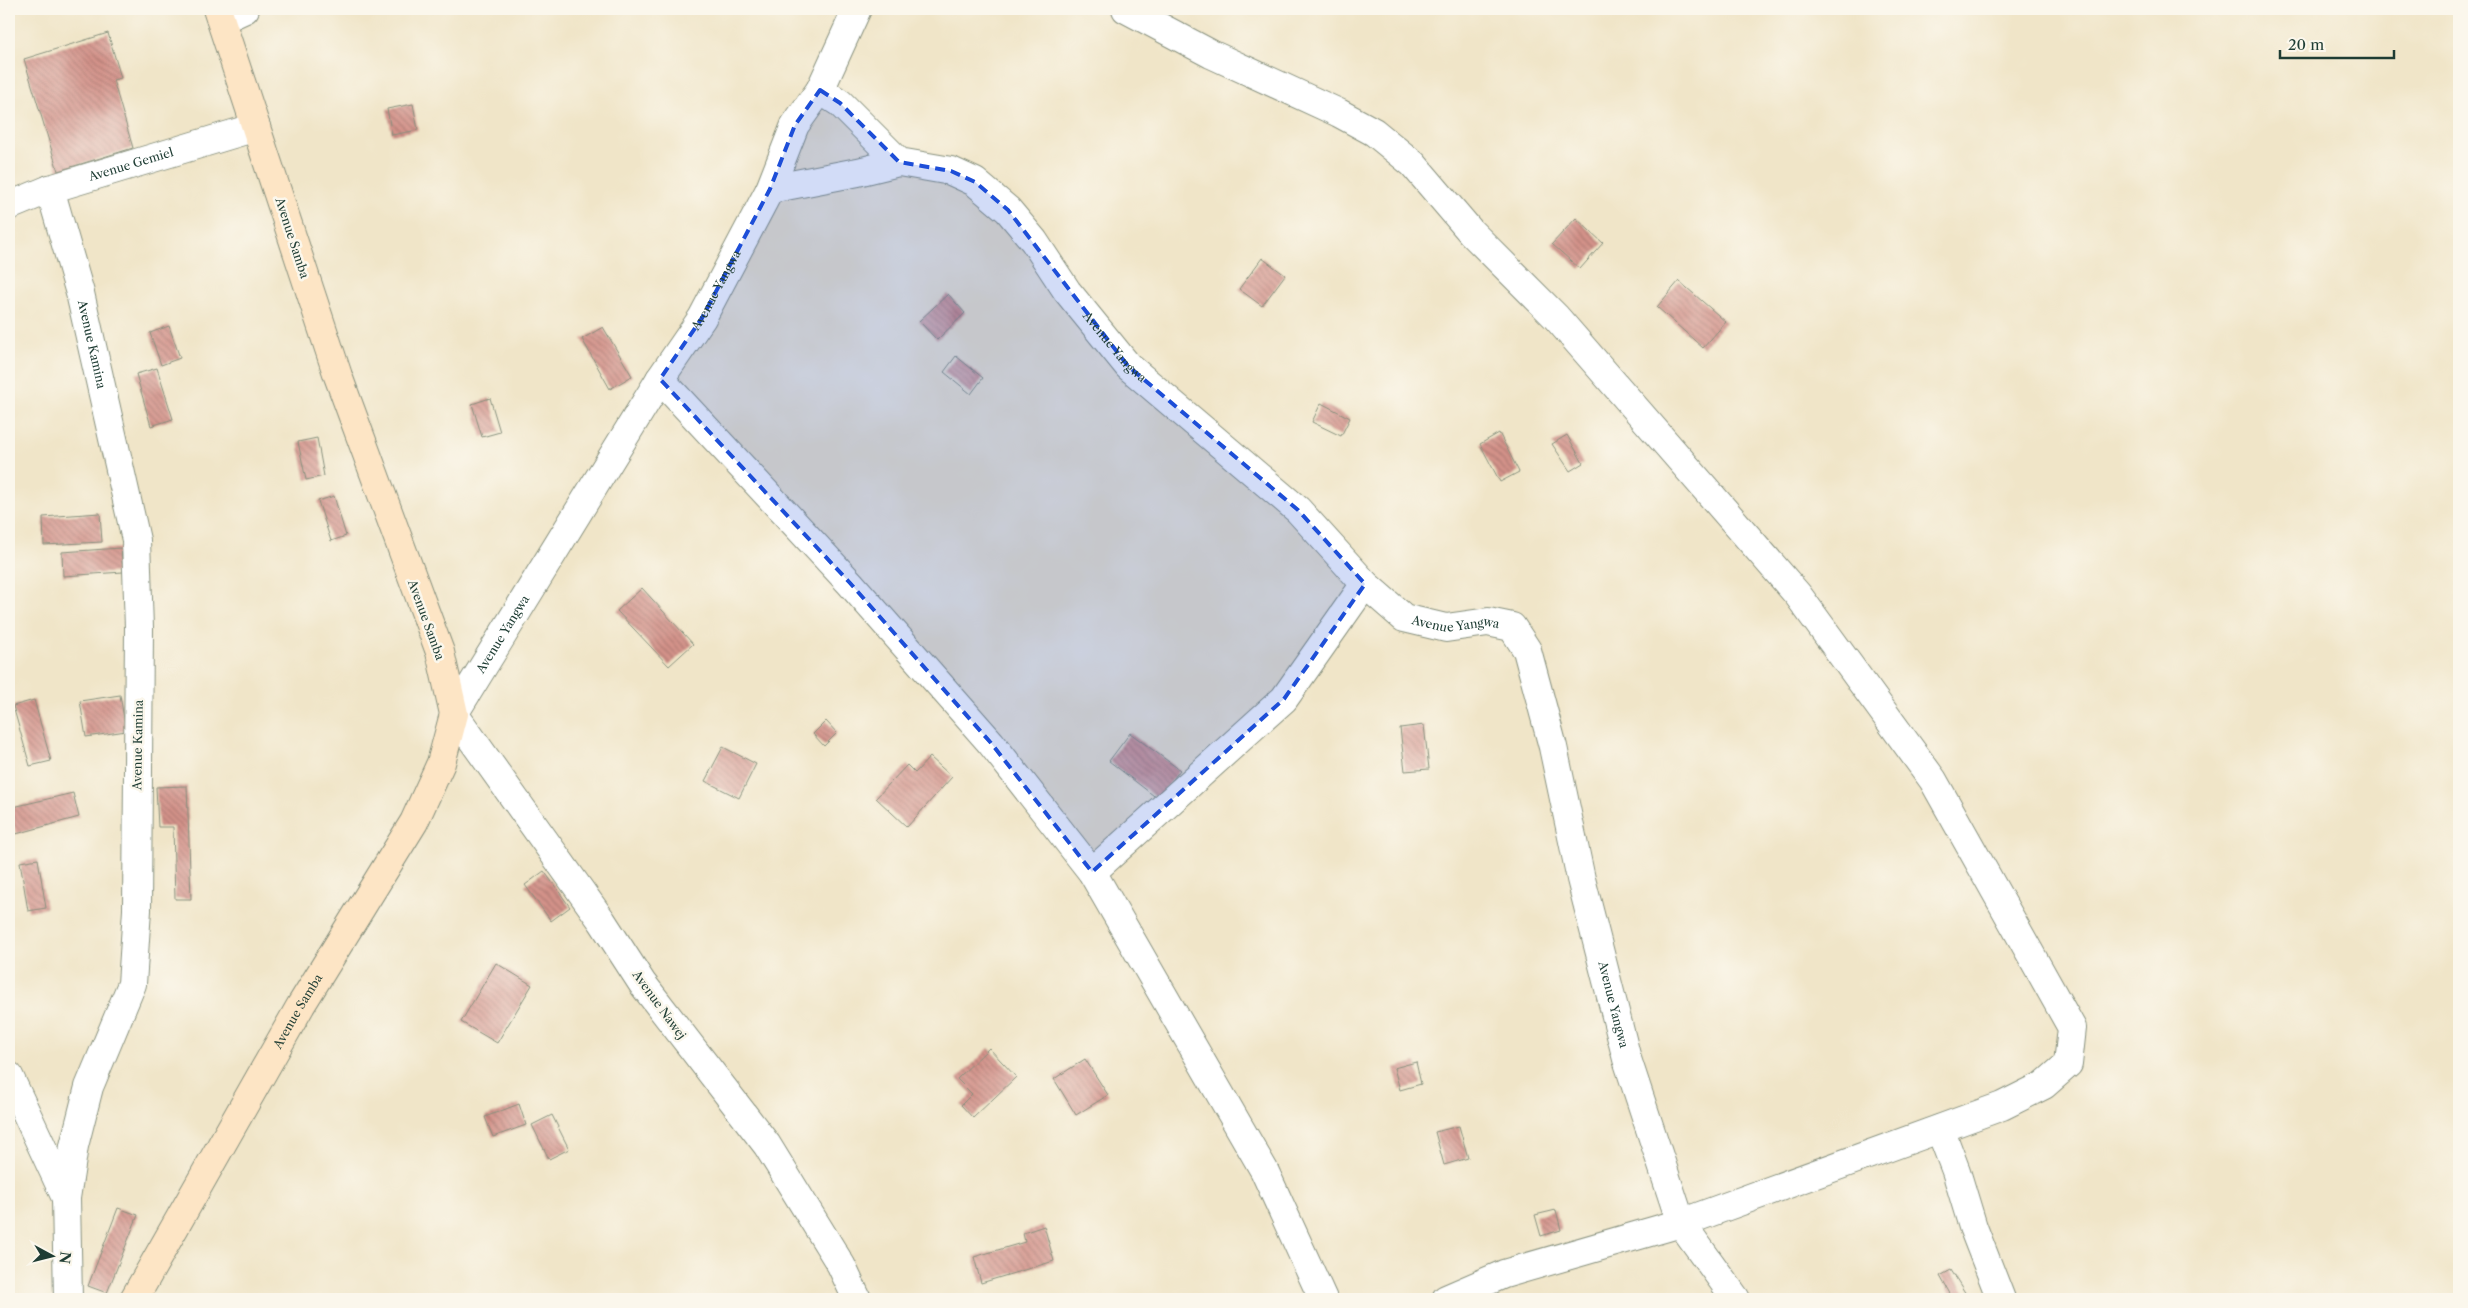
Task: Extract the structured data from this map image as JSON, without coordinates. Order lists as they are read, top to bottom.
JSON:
{
  "streets": {
    "street": [
      "Avenue Gemiel",
      "Avenue Samba",
      "Avenue Yangwa",
      "Avenue Kamina",
      "Avenue Nawej"
    ]
  },
  "crossings": [
    ["Avenue Gemiel", "Avenue Samba"],
    ["Avenue Gemiel", "Avenue Kamina"],
    ["Avenue Samba", "Avenue Yangwa"],
    ["Avenue Samba", "Avenue Nawej"],
    ["Avenue Yangwa", "Avenue Nawej"]
  ],
  "scale_bar": "20 m",
  "north": "right"
}
